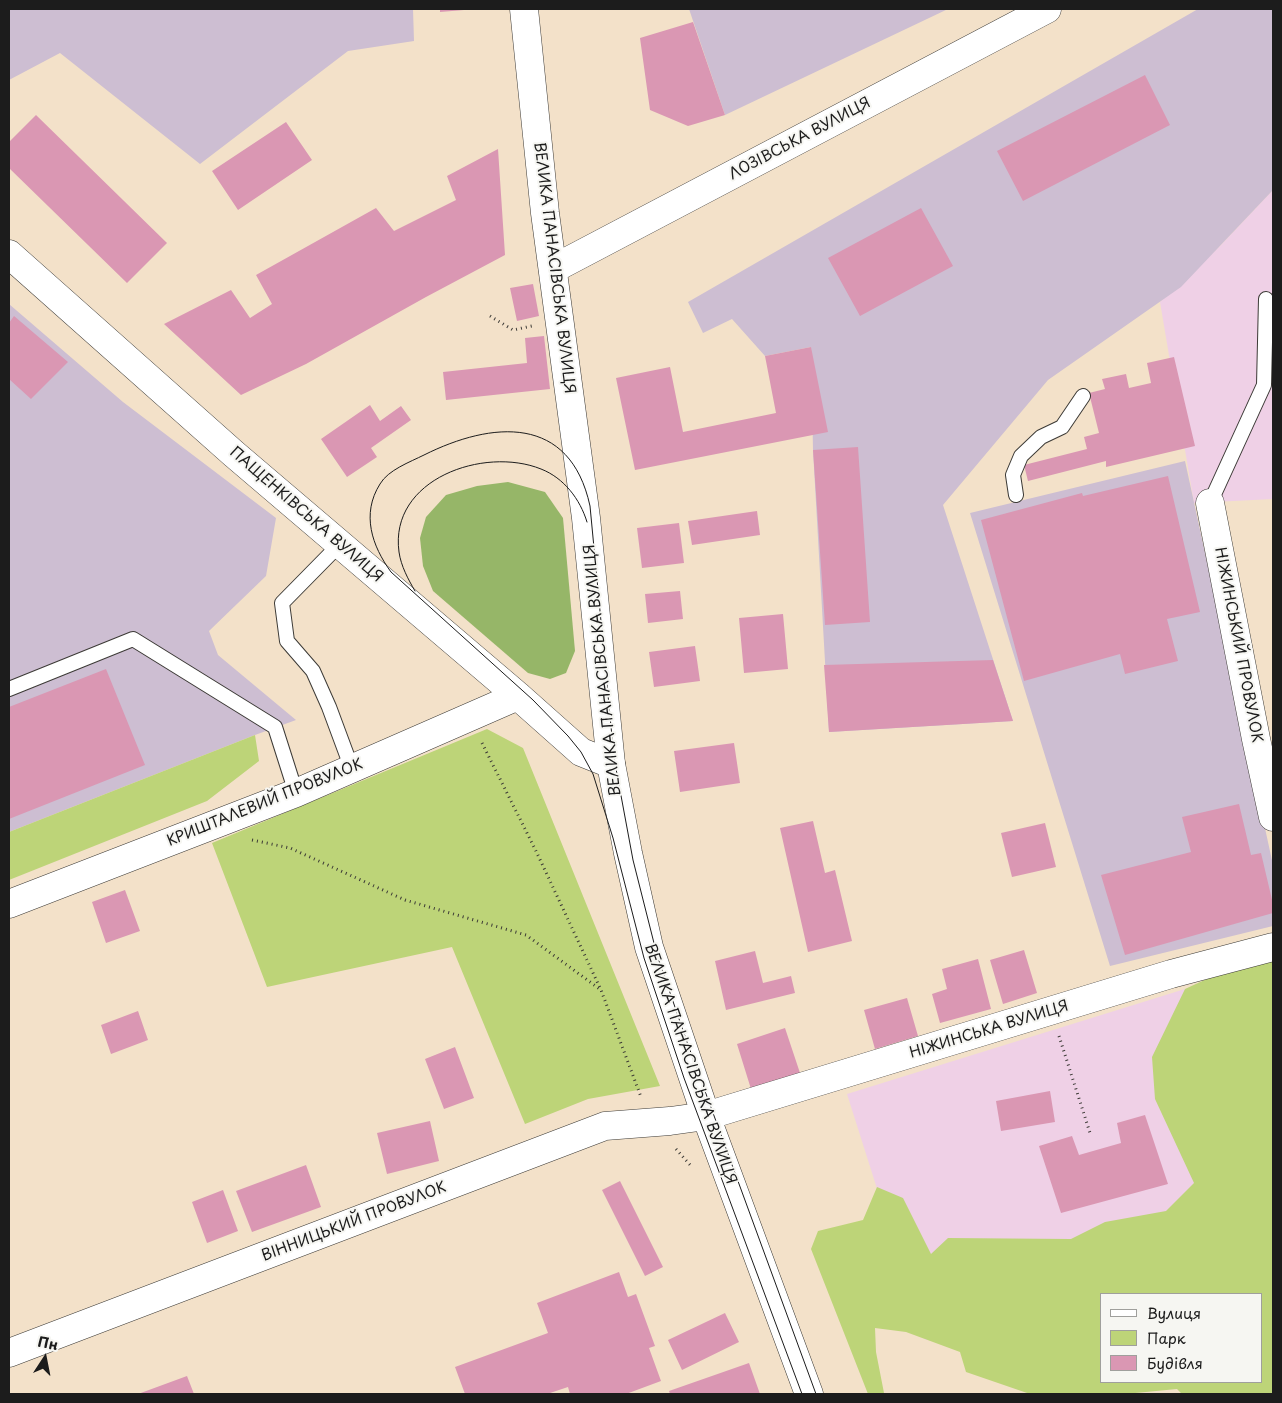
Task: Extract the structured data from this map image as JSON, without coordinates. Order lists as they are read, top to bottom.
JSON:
{
  "streets": {
    "street": [
      "ЛОЗІВСЬКА ВУЛИЦЯ",
      "ВЕЛИКА ПАНАСІВСЬКА ВУЛИЦЯ",
      "ПАЩЕНКІВСЬКА ВУЛИЦЯ",
      "НІЖИНСЬКИЙ ПРОВУЛОК",
      "КРИШТАЛЕВИЙ ПРОВУЛОК",
      "НІЖИНСЬКА ВУЛИЦЯ",
      "ВІННИЦЬКИЙ ПРОВУЛОК"
    ]
  },
  "crossings": [
    ["ЛОЗІВСЬКА ВУЛИЦЯ", "ВЕЛИКА ПАНАСІВСЬКА ВУЛИЦЯ"],
    ["ВЕЛИКА ПАНАСІВСЬКА ВУЛИЦЯ", "ПАЩЕНКІВСЬКА ВУЛИЦЯ"],
    ["ВЕЛИКА ПАНАСІВСЬКА ВУЛИЦЯ", "НІЖИНСЬКА ВУЛИЦЯ"],
    ["ВЕЛИКА ПАНАСІВСЬКА ВУЛИЦЯ", "ВІННИЦЬКИЙ ПРОВУЛОК"],
    ["ПАЩЕНКІВСЬКА ВУЛИЦЯ", "КРИШТАЛЕВИЙ ПРОВУЛОК"],
    ["НІЖИНСЬКА ВУЛИЦЯ", "ВІННИЦЬКИЙ ПРОВУЛОК"]
  ],
  "legend": ["Вулиця", "Парк", "Будівля"],
  "north": "top"
}
